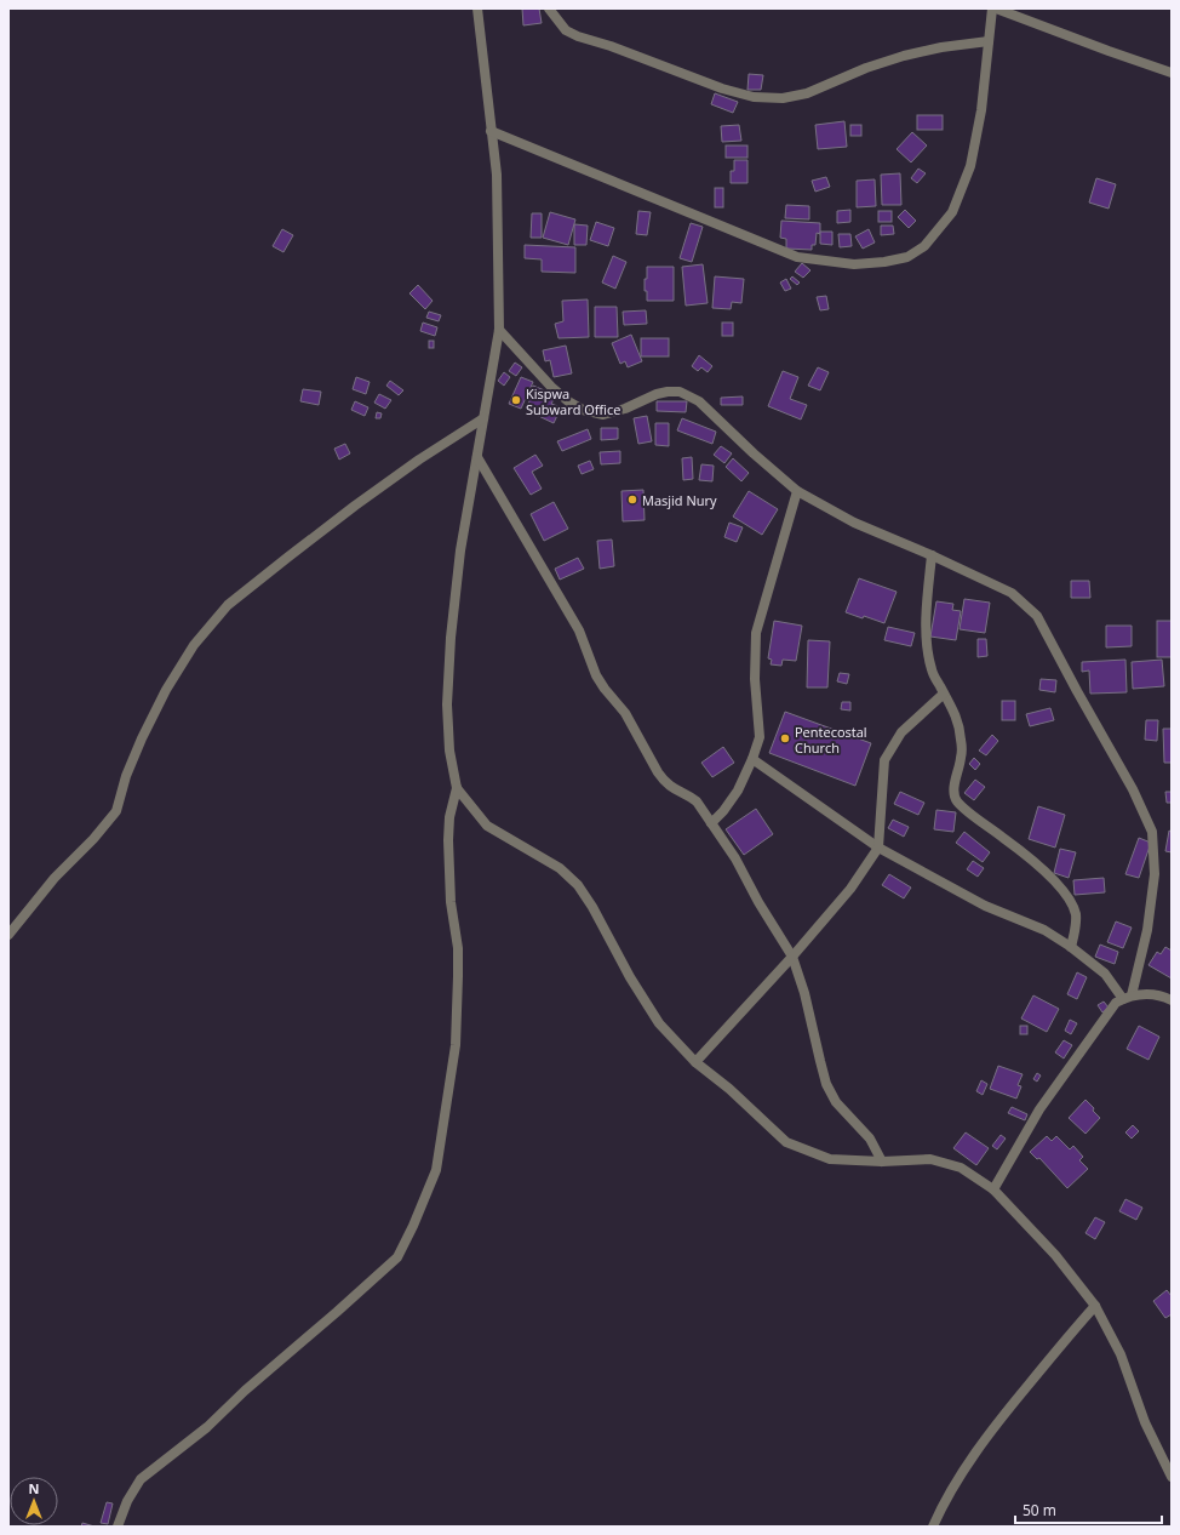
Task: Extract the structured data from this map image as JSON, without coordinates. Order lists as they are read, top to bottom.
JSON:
{
  "places": ["Kispwa Subward Office", "Masjid Nury", "Pentecostal Church"],
  "scale_bar": "50 m",
  "north": "top"
}
